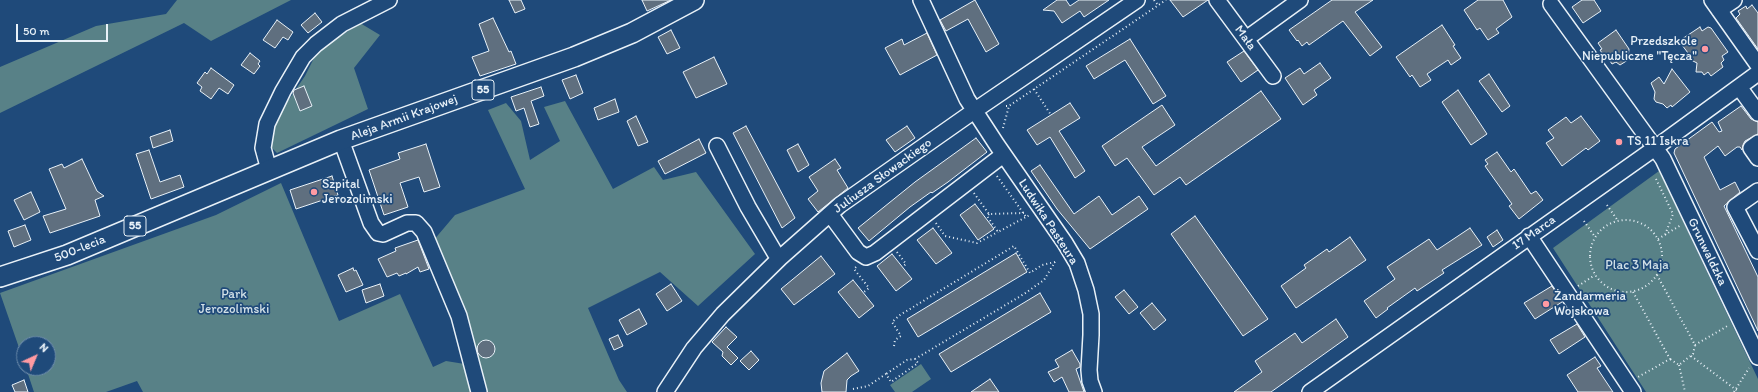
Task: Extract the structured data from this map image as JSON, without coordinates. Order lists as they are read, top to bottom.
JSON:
{
  "streets": {
    "main road": ["55", "Aleja Armii Krajowej", "500-lecia"],
    "street": [
      "Mała",
      "Juliusza Słowackiego",
      "Ludwika Pasteura",
      "17 Marca",
      "Grunwaldzka"
    ]
  },
  "crossings": [
    ["Aleja Armii Krajowej", "500-lecia"],
    ["Juliusza Słowackiego", "Ludwika Pasteura"],
    ["17 Marca", "Grunwaldzka"]
  ],
  "parks": ["Plac 3 Maja", "Park Jerozolimski"],
  "places": [
    "Przedszkole Niepubliczne \"Tęcza\"",
    "TS 11 Iskra",
    "Szpital Jerozolimski",
    "Żandarmeria Wojskowa"
  ],
  "scale_bar": "50 m",
  "north": "top right"
}
